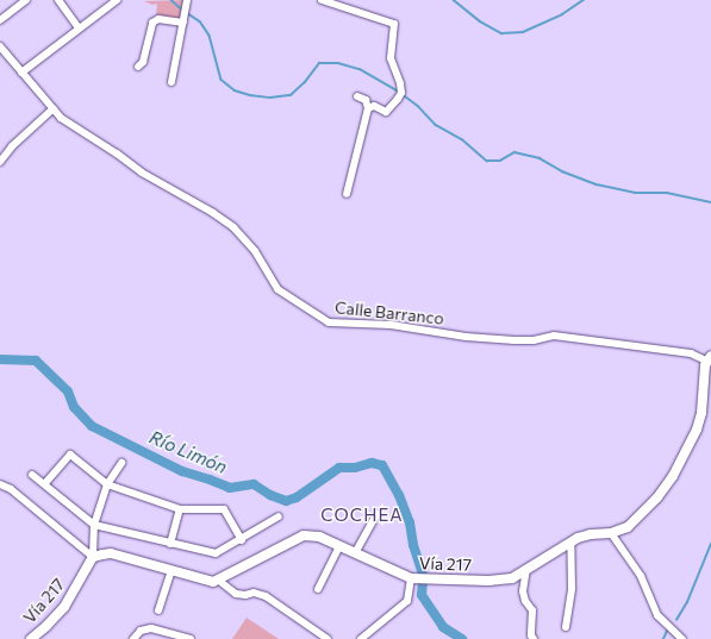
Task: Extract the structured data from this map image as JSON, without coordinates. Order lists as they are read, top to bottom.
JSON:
{
  "streets": {
    "main road": ["Vía 217"],
    "street": ["Calle Barranco"]
  },
  "crossings": [
    ["Calle Barranco", "Vía 217"]
  ],
  "districts": ["COCHEA"],
  "water": ["Río Limón"]
}
